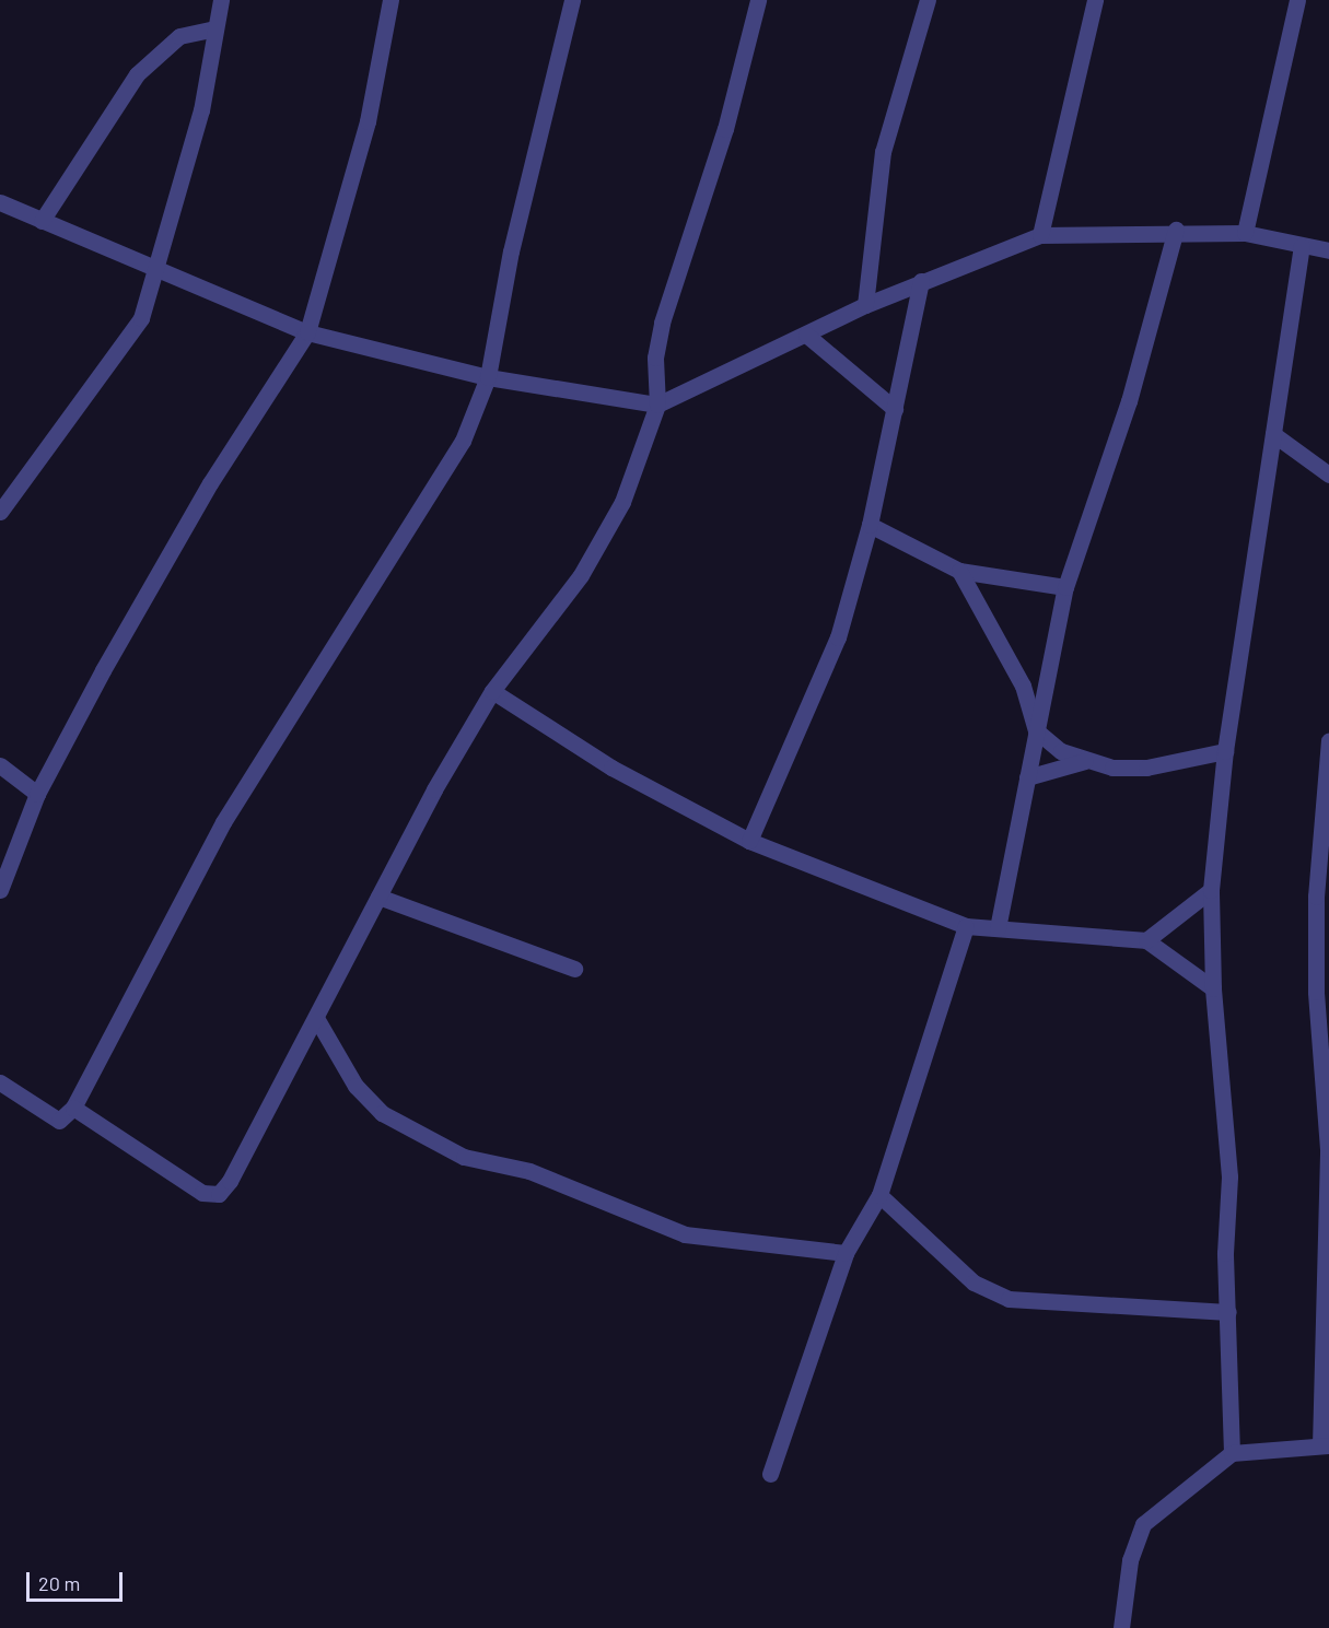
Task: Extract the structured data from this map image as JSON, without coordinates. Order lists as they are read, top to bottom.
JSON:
{
  "scale_bar": "20 m"
}
